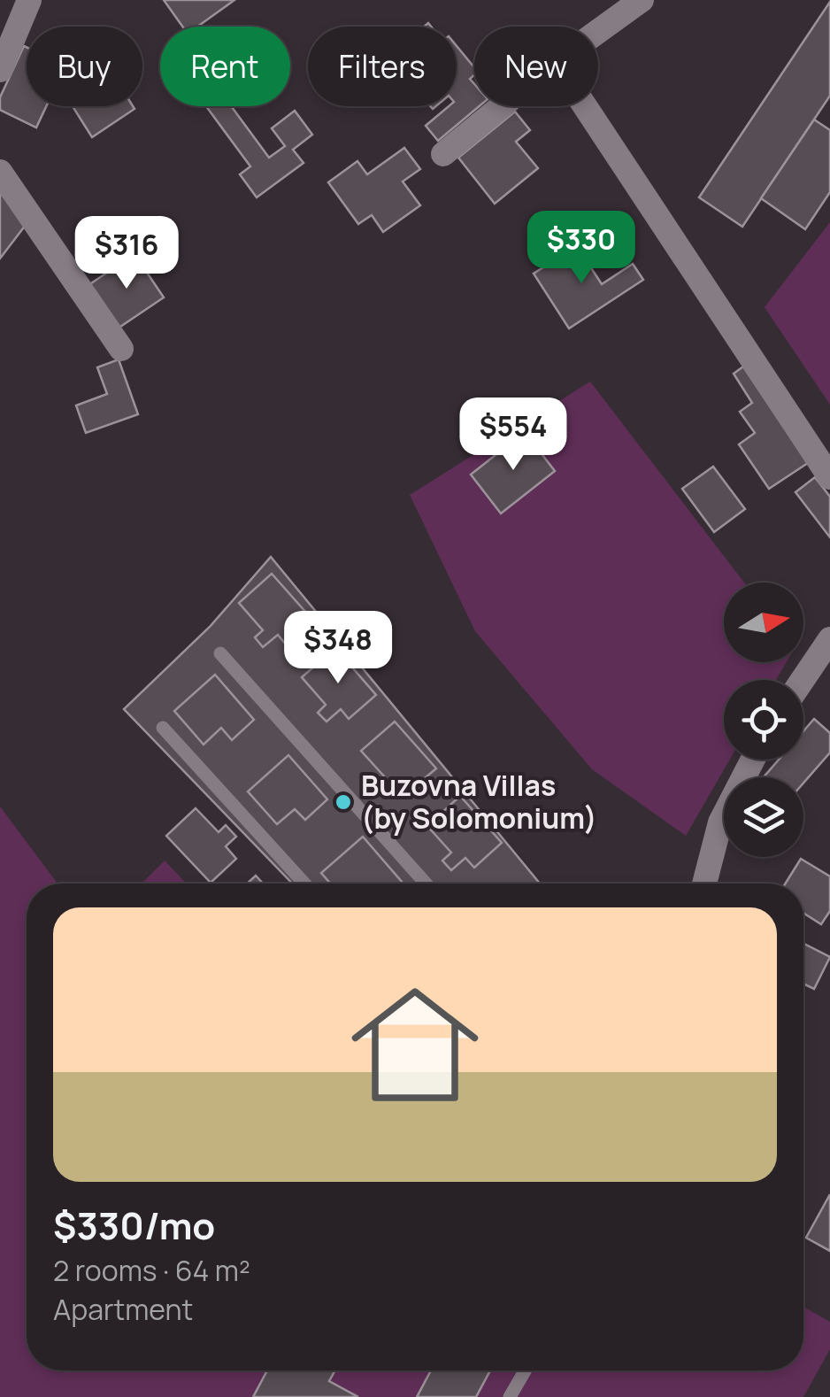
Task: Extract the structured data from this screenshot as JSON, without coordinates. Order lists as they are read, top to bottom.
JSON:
{
  "places": ["Buzovna Villas (by Solomonium)"],
  "north": "right",
  "page": {
    "chip": [
      "Buy",
      "Rent",
      "Filters",
      "New"
    ],
    "price": [
      "$330",
      "$316",
      "$554",
      "$348"
    ],
    "list": [
      {
        "name": "$330/mo",
        "note": "2 rooms · 64 m² · Apartment"
      }
    ]
  }
}
